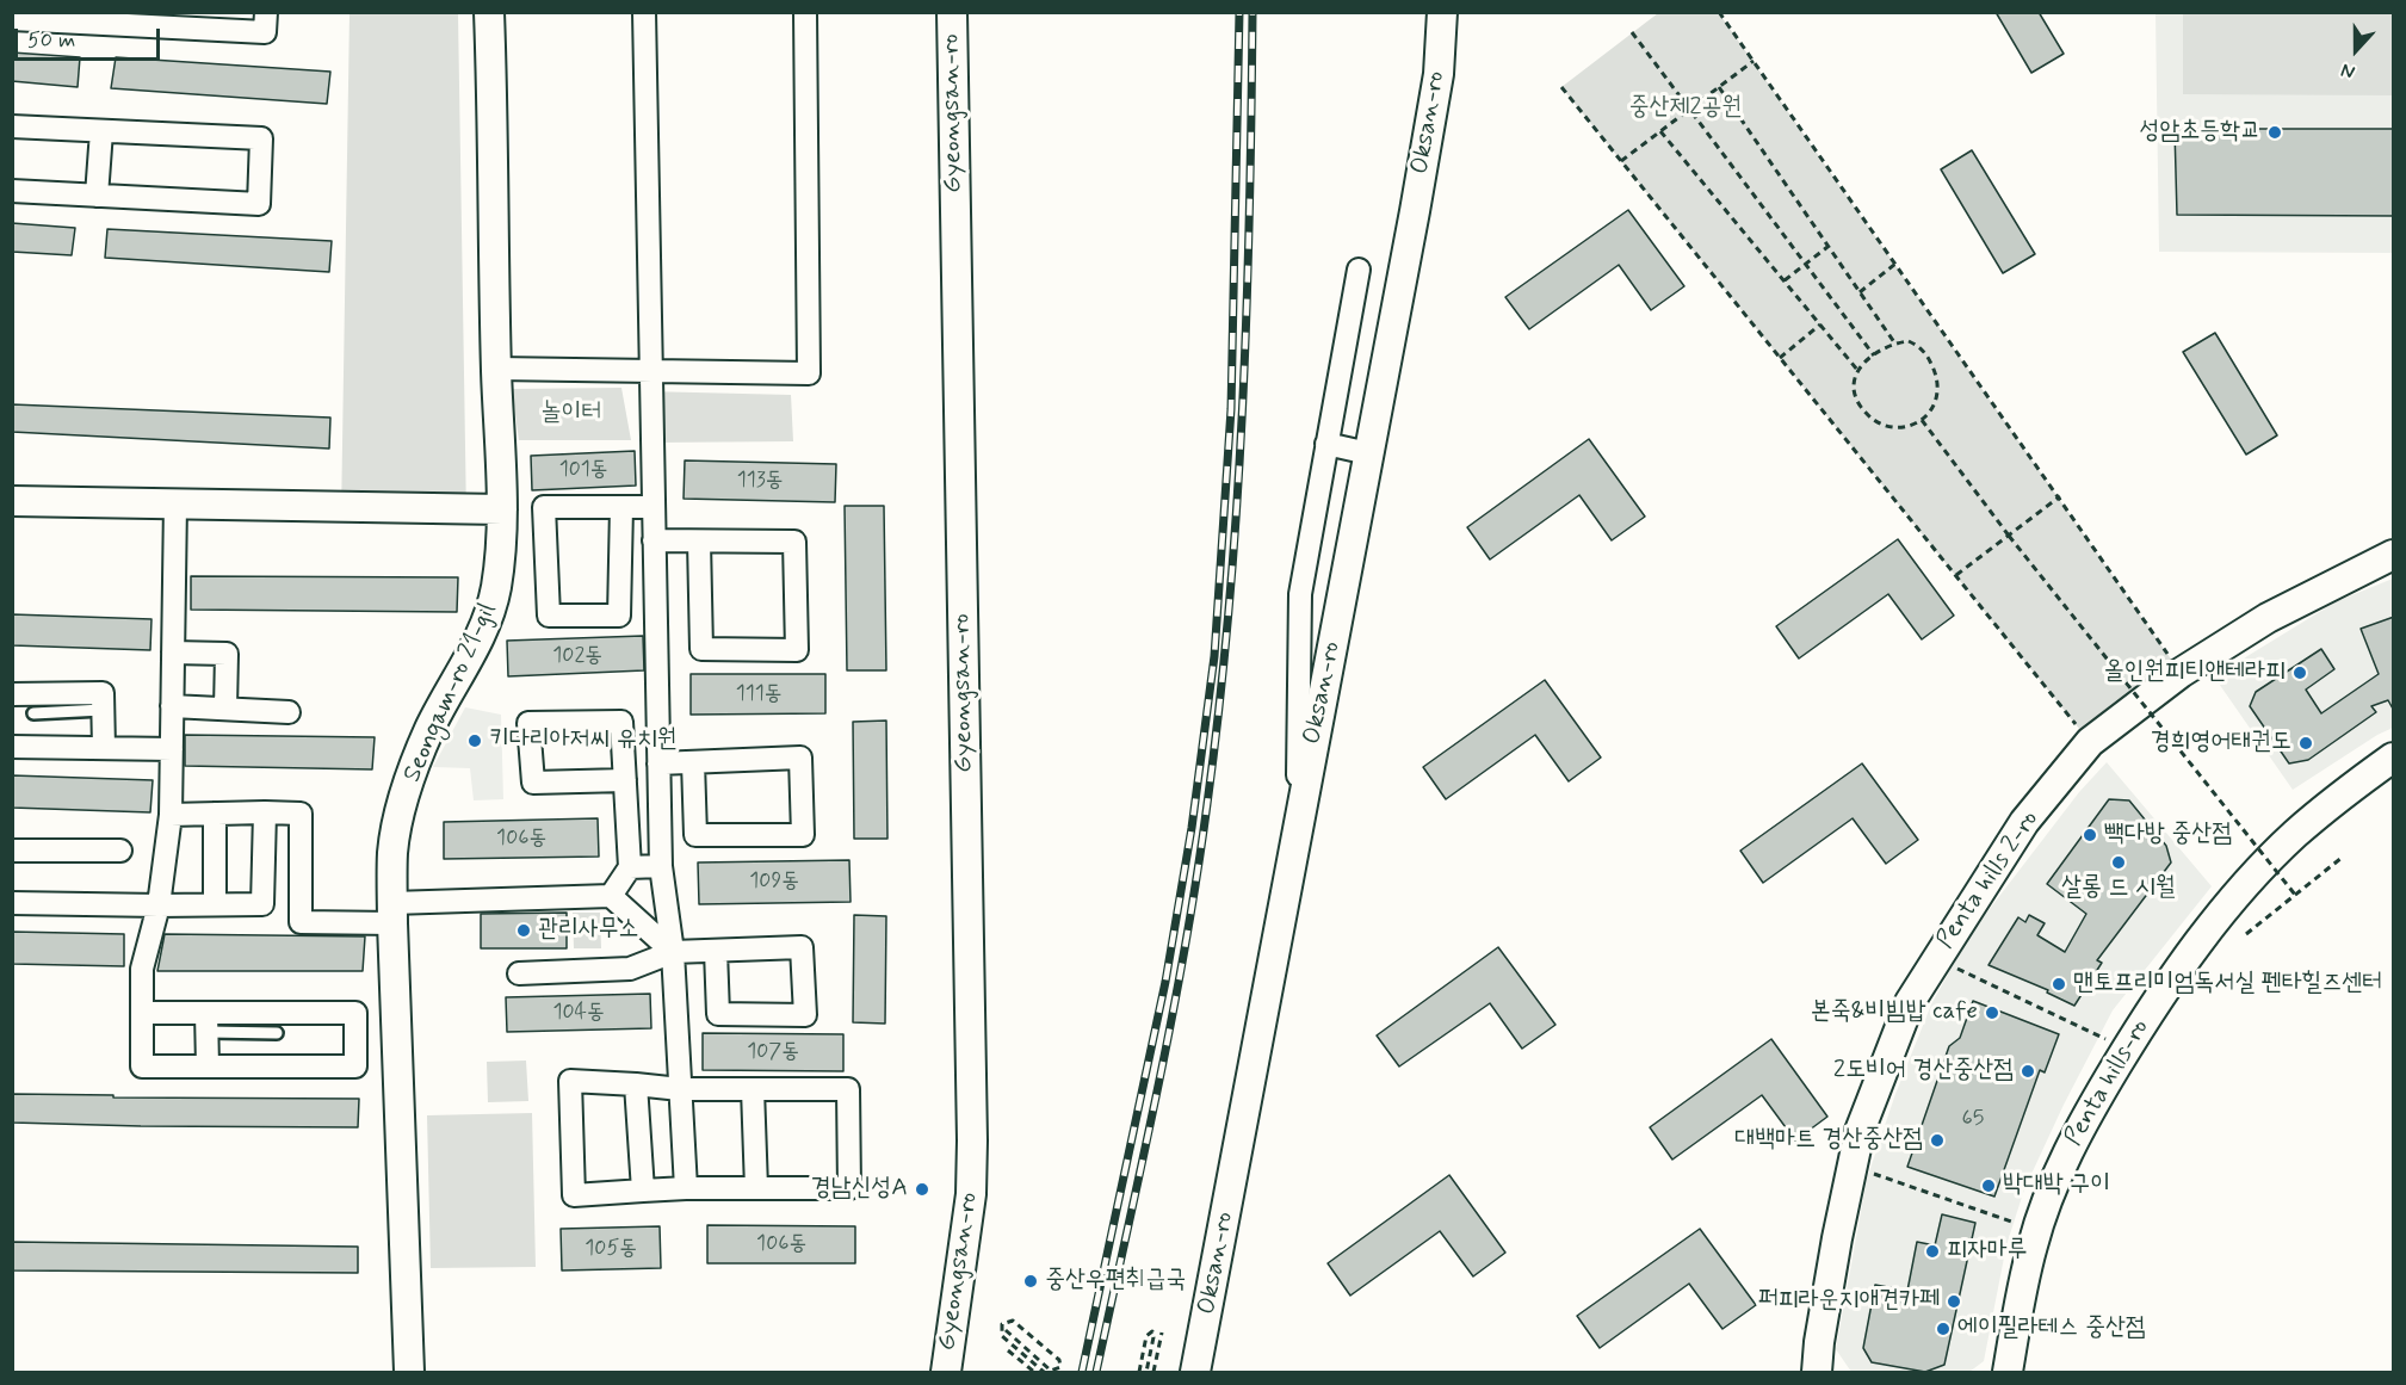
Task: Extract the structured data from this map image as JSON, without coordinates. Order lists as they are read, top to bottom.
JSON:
{
  "streets": {
    "street": [
      "Gyeongsan-ro",
      "Oksan-ro",
      "Seongam-ro 21-gil",
      "Penta hills 2-ro",
      "Penta hills-ro"
    ]
  },
  "parks": ["중산제2공원", "놀이터"],
  "places": [
    "성암초등학교",
    "올인원피티앤테라피",
    "키다리아저씨 유치원",
    "경희영어태권도",
    "빽다방 중산점",
    "살롱 드 시월",
    "관리사무소",
    "맨토프리미엄독서실 펜타힐즈센터",
    "본죽&비빔밥 cafe",
    "2도비어 경산중산점",
    "대백마트 경산중산점",
    "박대박 구이",
    "경남신성A",
    "피자마루",
    "중산우편취급국",
    "퍼피라운지애견카페",
    "에이필라테스 중산점"
  ],
  "house_numbers": [
    "101동",
    "113동",
    "102동",
    "111동",
    "106동",
    "109동",
    "104동",
    "107동",
    "65",
    "106동",
    "105동"
  ],
  "scale_bar": "50 m",
  "north": "bottom"
}
